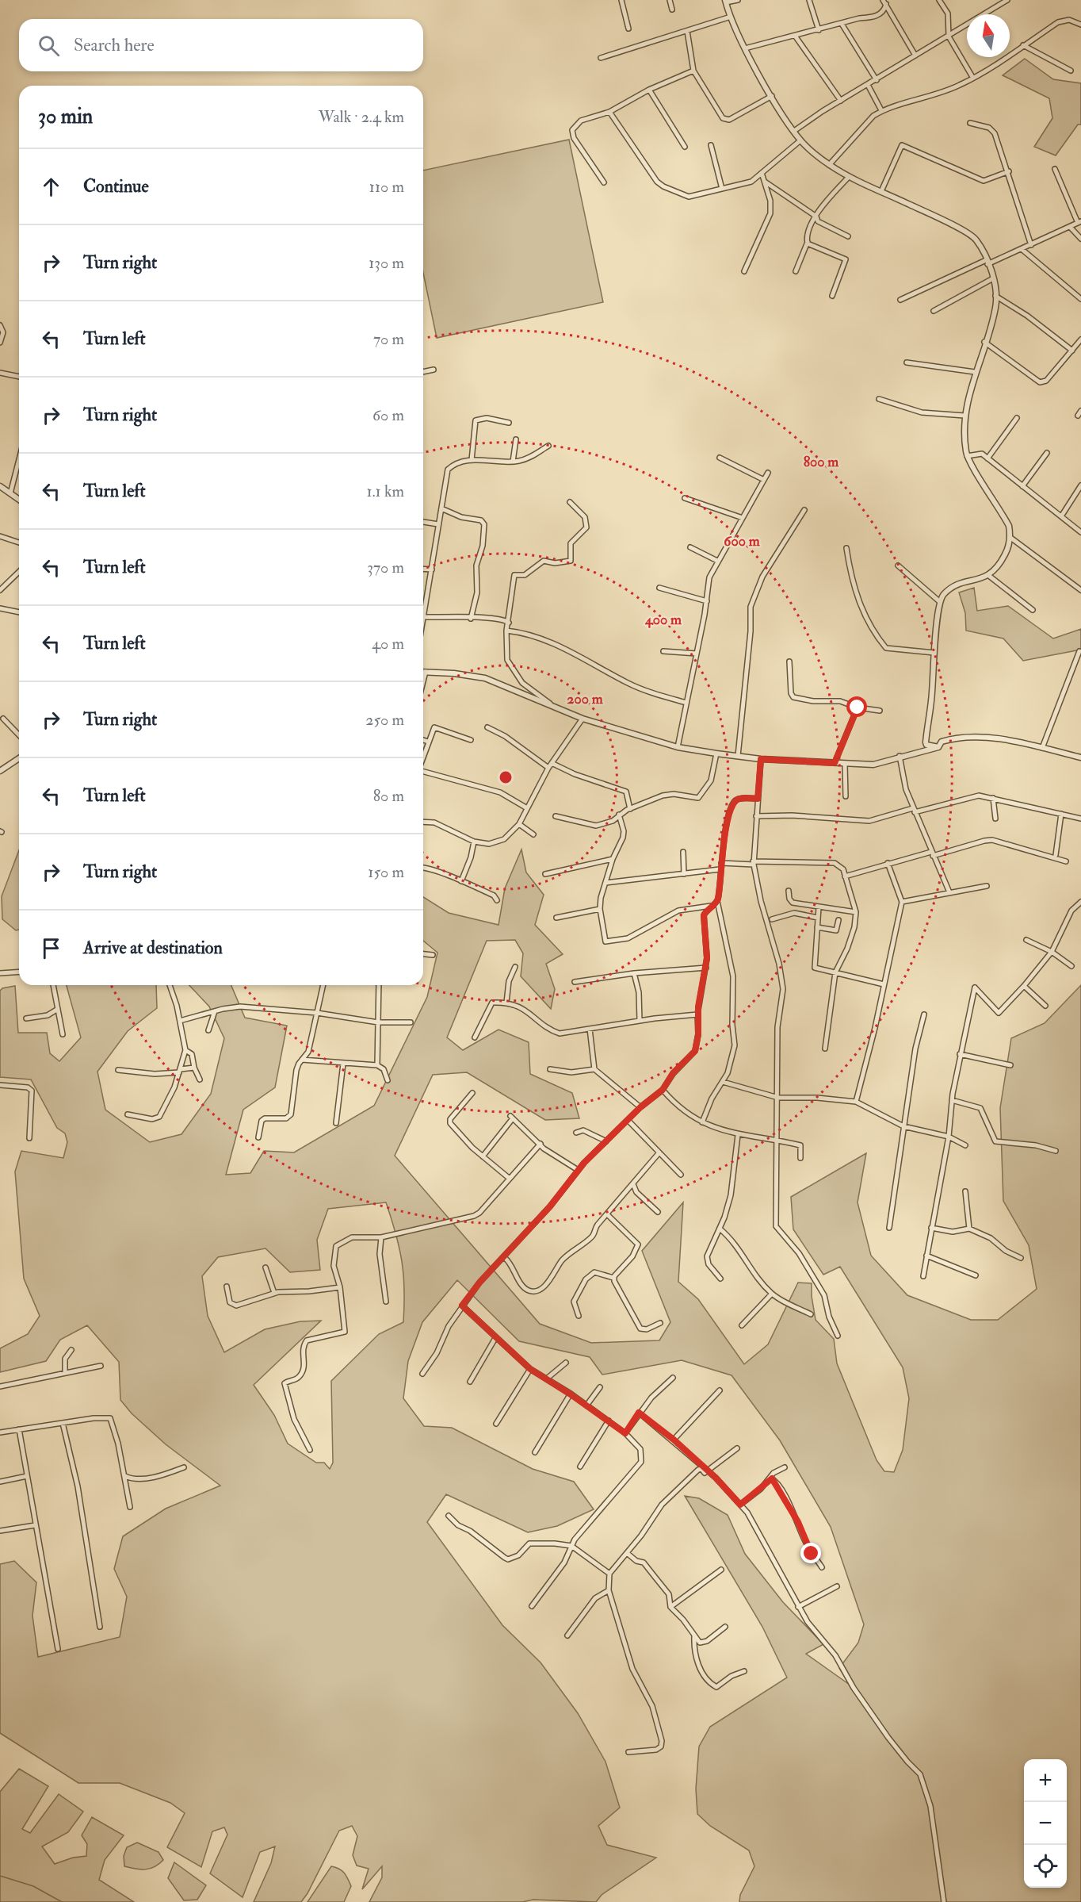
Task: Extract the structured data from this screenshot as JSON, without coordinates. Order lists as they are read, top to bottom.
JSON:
{
  "north": "top",
  "page": {
    "search": "Search here",
    "heading": ["30 min", "Walk · 2.4 km"],
    "list": [
      ["Continue", "110 m"],
      ["Turn right", "130 m"],
      ["Turn left", "70 m"],
      ["Turn right", "60 m"],
      ["Turn left", "1.1 km"],
      ["Turn left", "370 m"],
      ["Turn left", "40 m"],
      ["Turn right", "250 m"],
      ["Turn left", "80 m"],
      ["Turn right", "150 m"],
      "Arrive at destination"
    ],
    "map_buttons": ["+", "−"]
  },
  "rings": [
    "800 m",
    "600 m",
    "400 m",
    "200 m"
  ]
}
